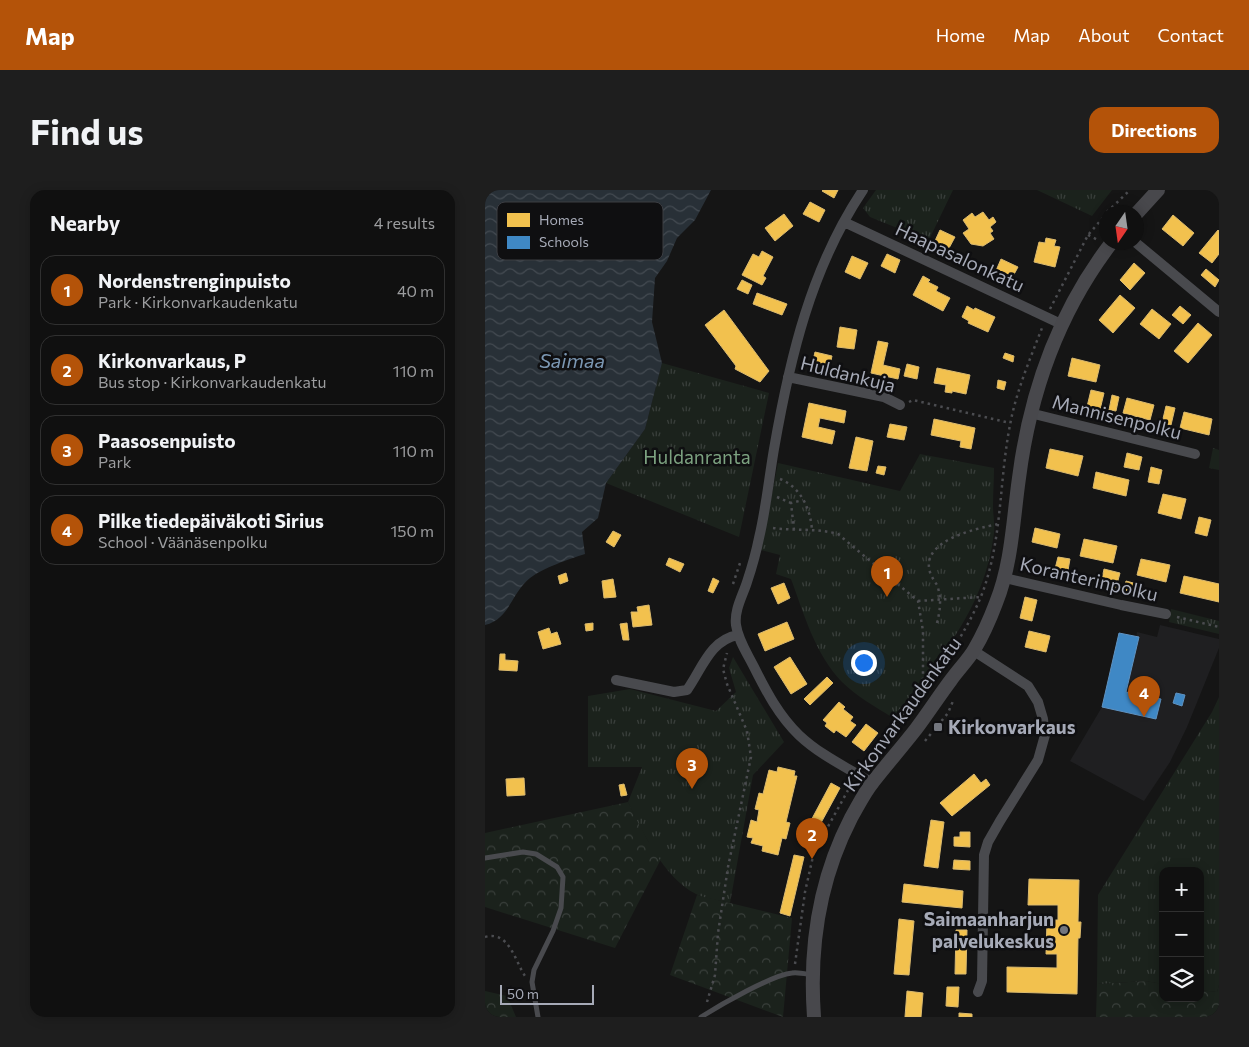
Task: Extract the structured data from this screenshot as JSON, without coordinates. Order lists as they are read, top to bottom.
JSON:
{
  "streets": {
    "street": [
      "Haapasalonkatu",
      "Huldankuja",
      "Mannisenpolku",
      "Koranterinpolku",
      "Kirkonvarkaudenkatu"
    ]
  },
  "crossings": [
    ["Haapasalonkatu", "Kirkonvarkaudenkatu"],
    ["Mannisenpolku", "Kirkonvarkaudenkatu"],
    ["Koranterinpolku", "Kirkonvarkaudenkatu"]
  ],
  "water": ["Saimaa"],
  "parks": ["Huldanranta"],
  "places": {
    "transit": ["Kirkonvarkaus"],
    "other": ["Saimaanharjun palvelukeskus"]
  },
  "legend": ["Homes", "Schools"],
  "scale_bar": "50 m",
  "north": "bottom",
  "page": {
    "header": "Map",
    "nav": [
      "Home",
      "Map",
      "About",
      "Contact"
    ],
    "buttons": "Directions",
    "title": "Find us",
    "heading": ["Nearby", "4 results"],
    "list": [
      {
        "mark": "1",
        "name": "Nordenstrenginpuisto",
        "note": "Park · Kirkonvarkaudenkatu",
        "value": "40 m"
      },
      {
        "mark": "2",
        "name": "Kirkonvarkaus, P",
        "note": "Bus stop · Kirkonvarkaudenkatu",
        "value": "110 m"
      },
      {
        "mark": "3",
        "name": "Paasosenpuisto",
        "note": "Park",
        "value": "110 m"
      },
      {
        "mark": "4",
        "name": "Pilke tiedepäiväkoti Sirius",
        "note": "School · Väänäsenpolku",
        "value": "150 m"
      }
    ],
    "pins": [
      "1",
      "4",
      "3",
      "2"
    ],
    "map_buttons": ["+", "−"],
    "scale": "50 m"
  }
}
